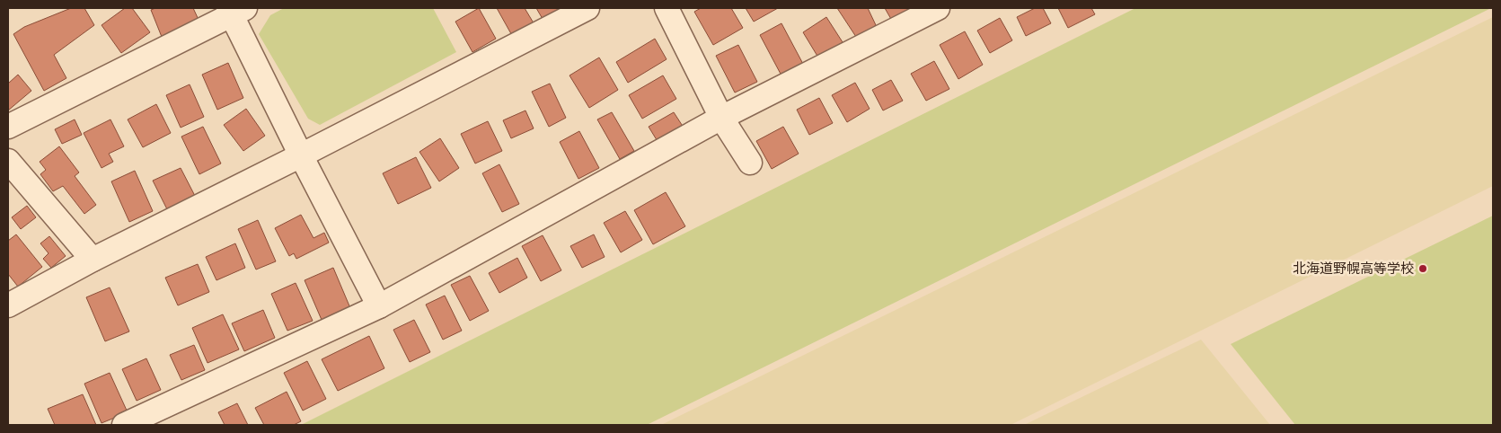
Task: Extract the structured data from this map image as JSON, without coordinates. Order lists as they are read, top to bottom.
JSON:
{
  "places": ["北海道野幌高等学校"]
}
